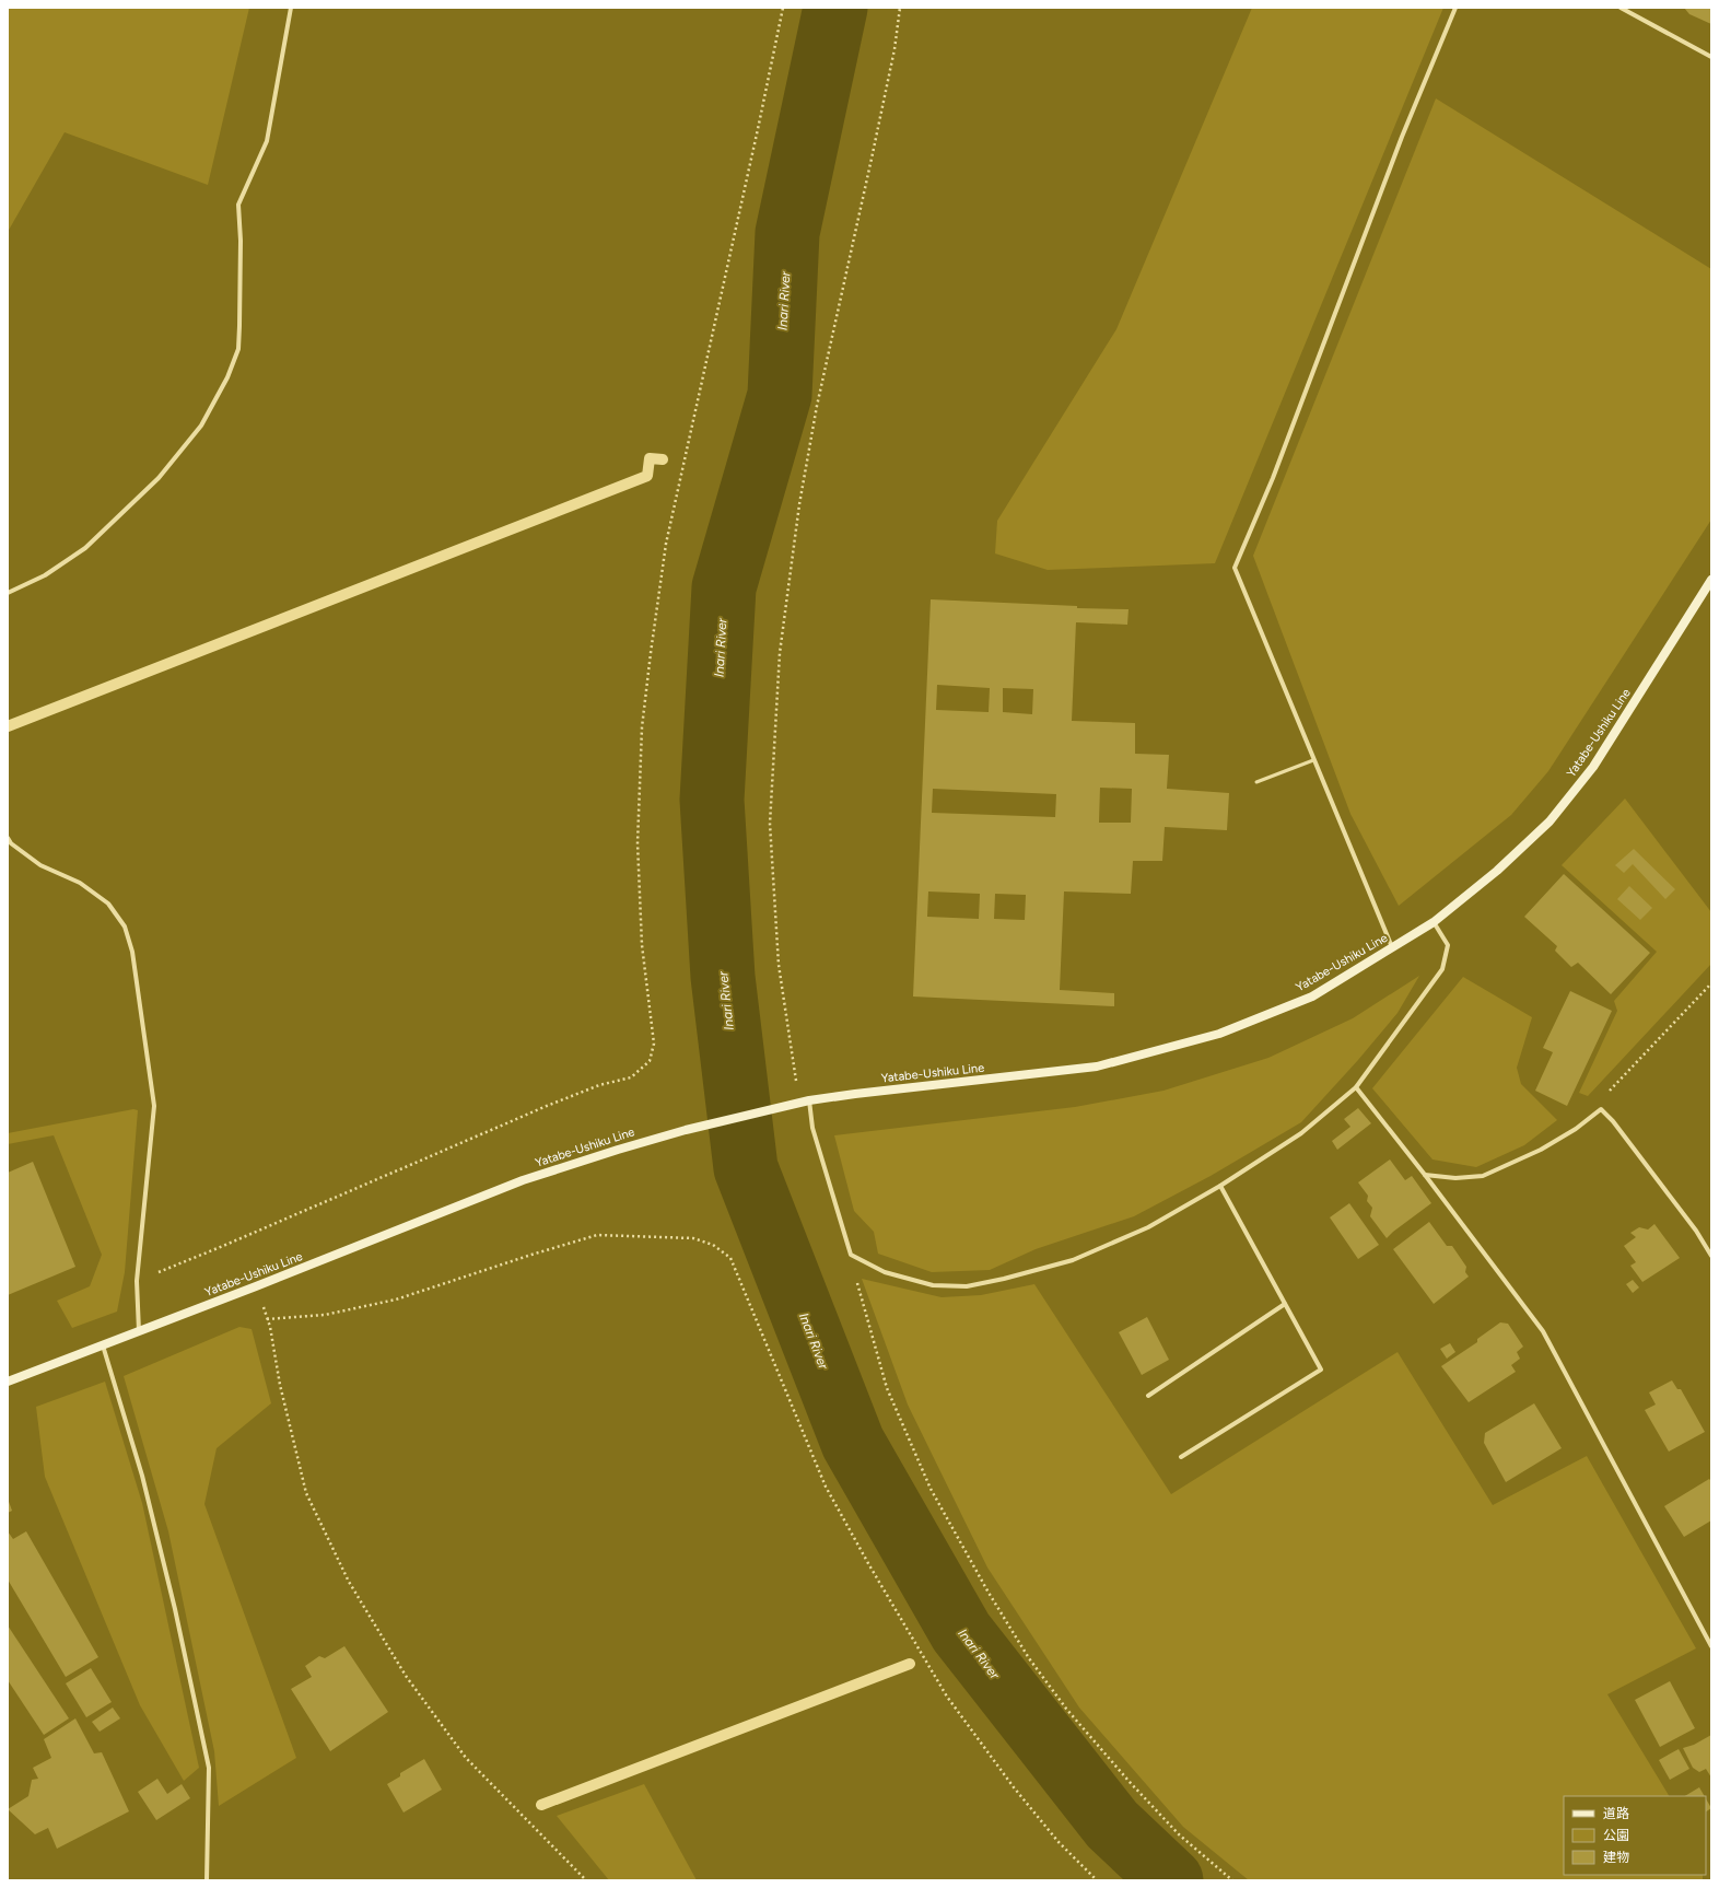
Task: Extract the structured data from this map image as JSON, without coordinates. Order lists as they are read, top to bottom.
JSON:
{
  "streets": {
    "main road": ["Yatabe-Ushiku Line"]
  },
  "water": ["Inari River"],
  "legend": ["道路", "公園", "建物"]
}
